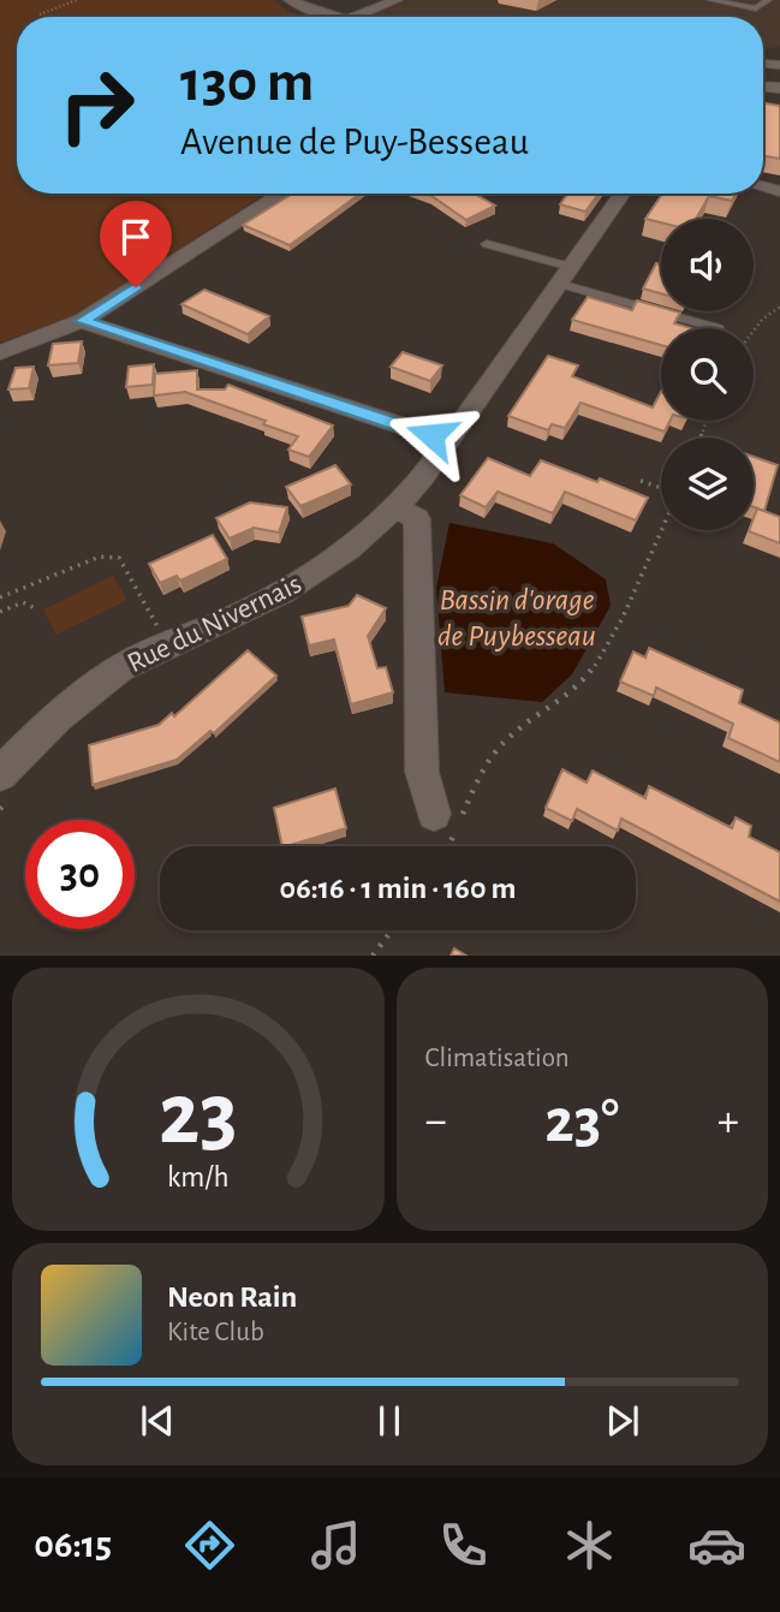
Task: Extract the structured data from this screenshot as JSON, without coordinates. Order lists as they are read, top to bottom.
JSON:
{
  "streets": {
    "street": ["Rue du Nivernais"]
  },
  "water": ["Bassin d'orage de Puybesseau"],
  "page": {
    "turn": ["130 m", "Avenue de Puy-Besseau"],
    "limit": "30",
    "trip": "06:16 · 1 min · 160 m",
    "tile": "Climatisation",
    "heat": ["−", "23°", "+"],
    "song": ["Neon Rain", "Kite Club"],
    "tabs": "06:15",
    "gauge": ["23", "km/h"]
  }
}
